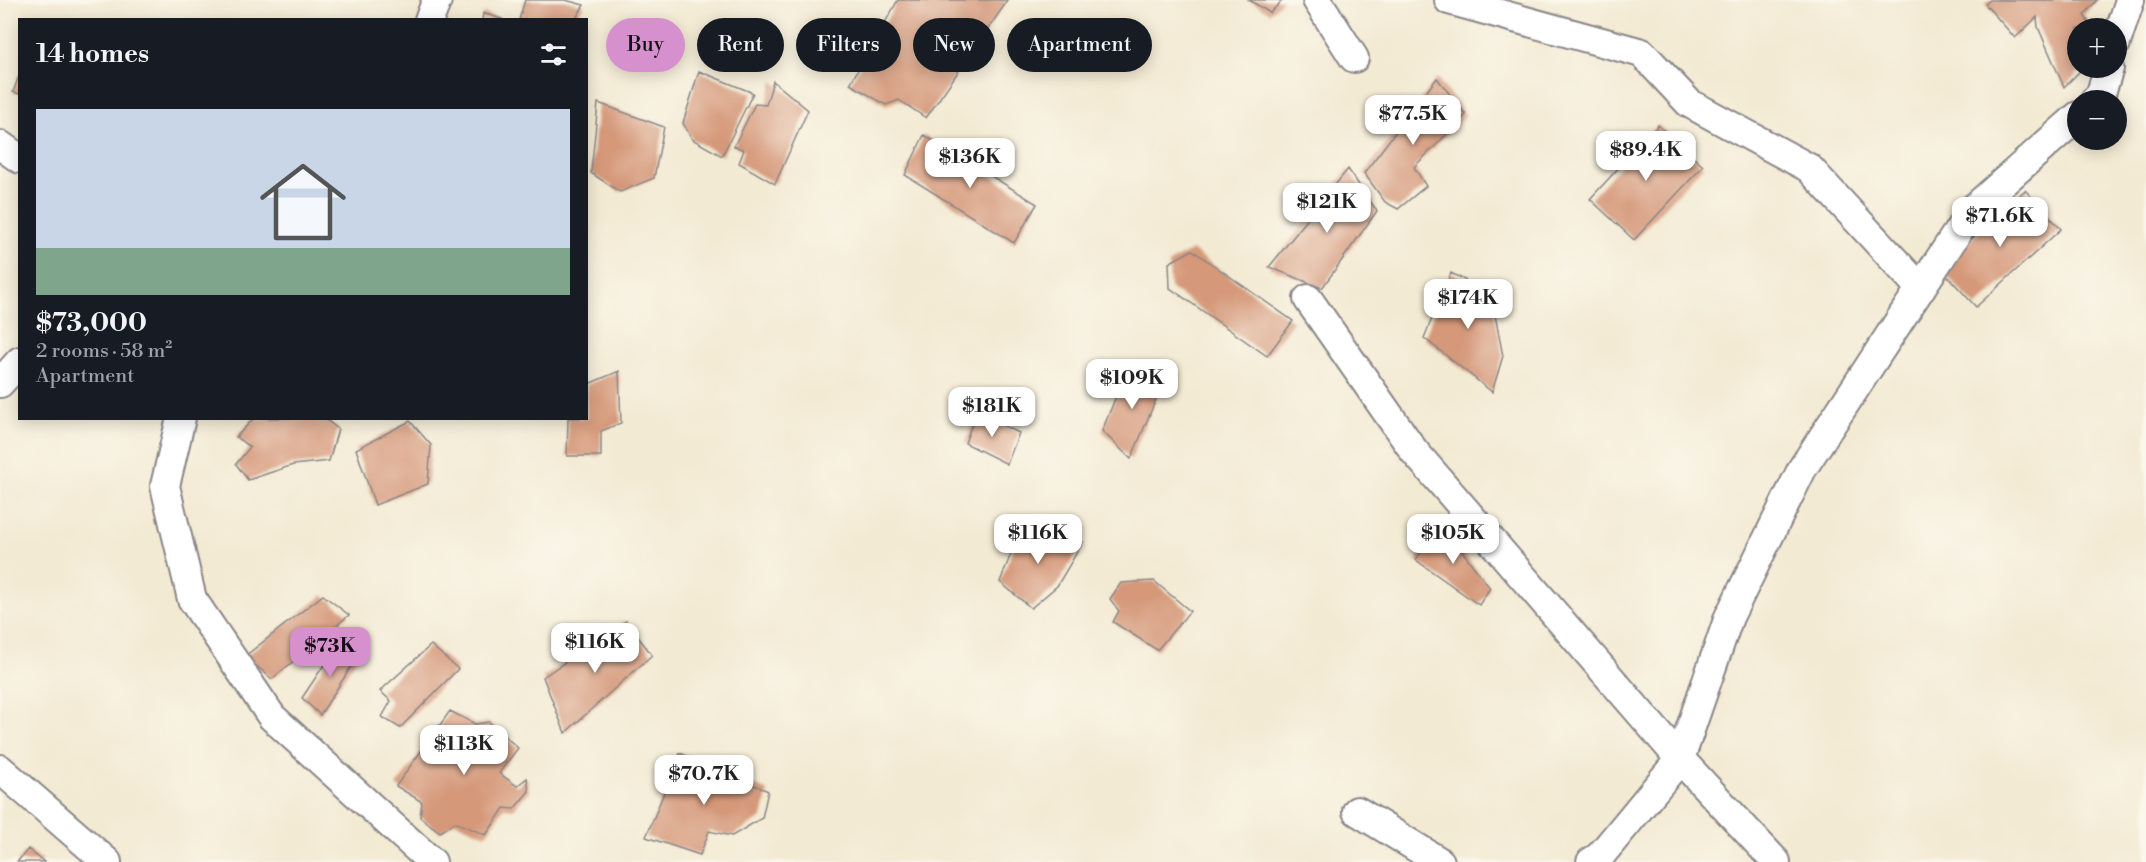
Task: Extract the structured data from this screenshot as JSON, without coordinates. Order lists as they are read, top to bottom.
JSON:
{
  "page": {
    "map_buttons": ["+", "−"],
    "chip": [
      "Buy",
      "Rent",
      "Filters",
      "New",
      "Apartment"
    ],
    "heading": "14 homes",
    "list": [
      {
        "name": "$73,000",
        "note": "2 rooms · 58 m² · Apartment"
      }
    ],
    "price": [
      "$77.5K",
      "$89.4K",
      "$136K",
      "$121K",
      "$71.6K",
      "$174K",
      "$109K",
      "$181K",
      "$116K",
      "$105K",
      "$116K",
      "$73K",
      "$113K",
      "$70.7K"
    ]
  }
}
